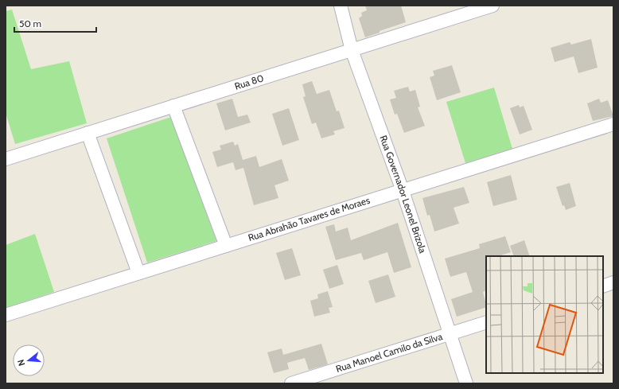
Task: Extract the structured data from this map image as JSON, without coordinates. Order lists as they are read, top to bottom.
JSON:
{
  "streets": {
    "street": [
      "Rua 80",
      "Rua Governador Leonel Brizola",
      "Rua Abrahão Tavares de Moraes",
      "Rua Manoel Camilo da Silva"
    ]
  },
  "crossings": [
    ["Rua 80", "Rua Governador Leonel Brizola"],
    ["Rua Governador Leonel Brizola", "Rua Abrahão Tavares de Moraes"],
    ["Rua Governador Leonel Brizola", "Rua Manoel Camilo da Silva"]
  ],
  "scale_bar": "50 m",
  "north": "left"
}
